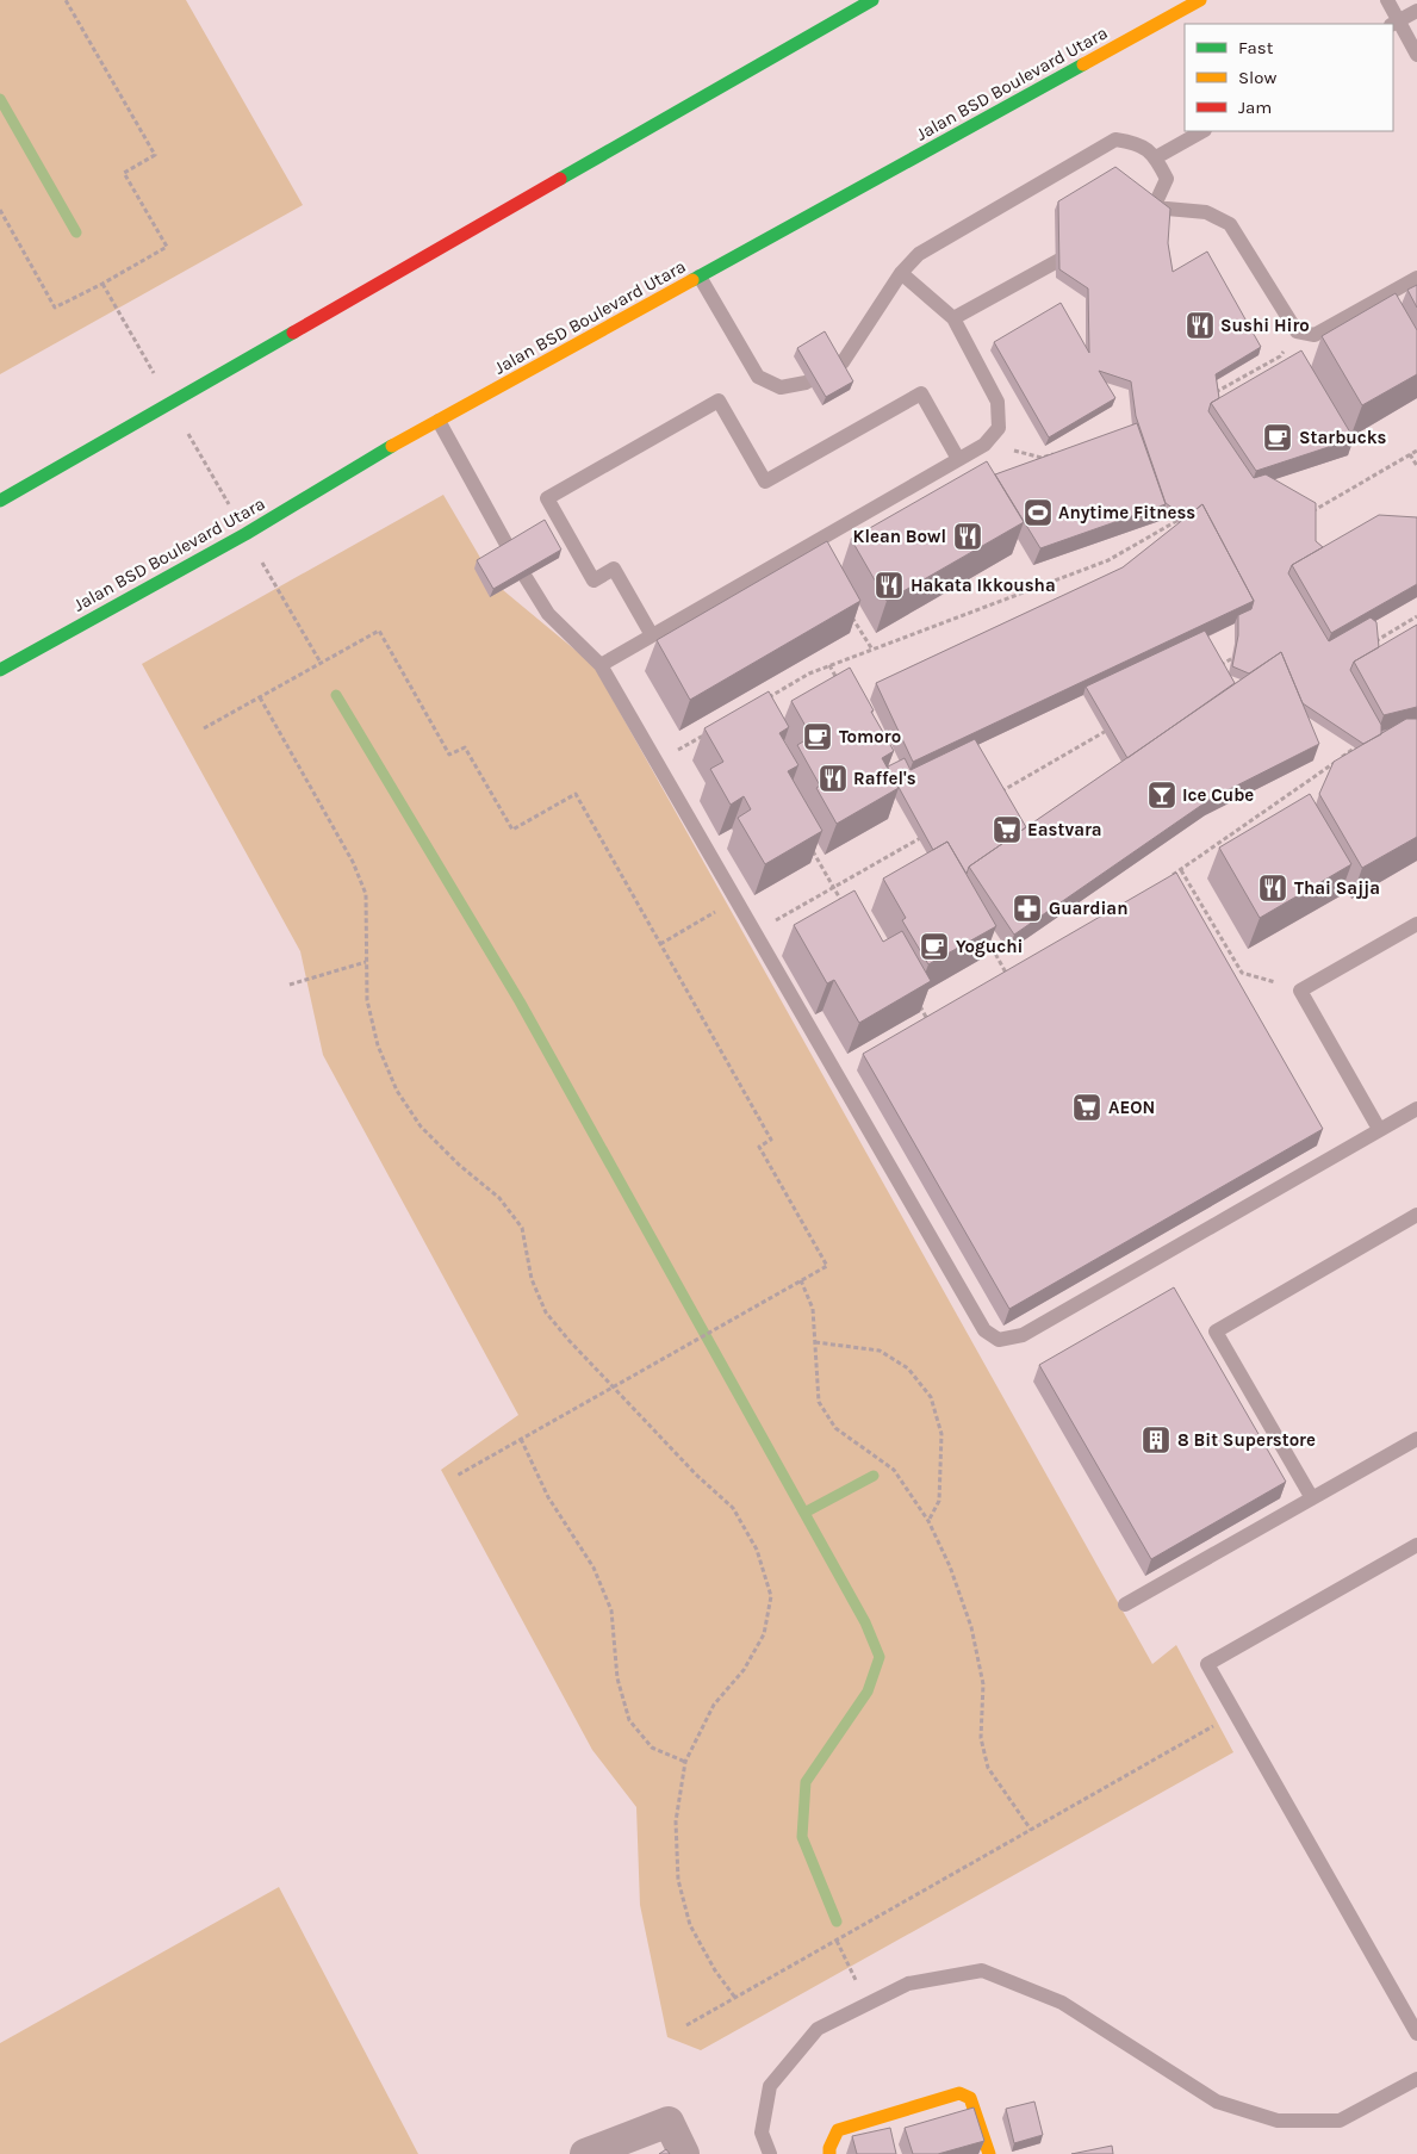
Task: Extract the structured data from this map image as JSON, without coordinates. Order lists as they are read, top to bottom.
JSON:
{
  "streets": {
    "main road": ["Jalan BSD Boulevard Utara"]
  },
  "places": {
    "restaurant": [
      "Sushi Hiro",
      "Klean Bowl",
      "Hakata Ikkousha",
      "Raffel's",
      "Thai Sajja"
    ],
    "cafe": ["Starbucks", "Tomoro", "Yoguchi"],
    "sports": ["Anytime Fitness"],
    "bar": ["Ice Cube"],
    "supermarket": ["Eastvara", "AEON"],
    "pharmacy": ["Guardian"],
    "building": ["8 Bit Superstore"]
  },
  "legend": ["Fast", "Slow", "Jam"]
}
